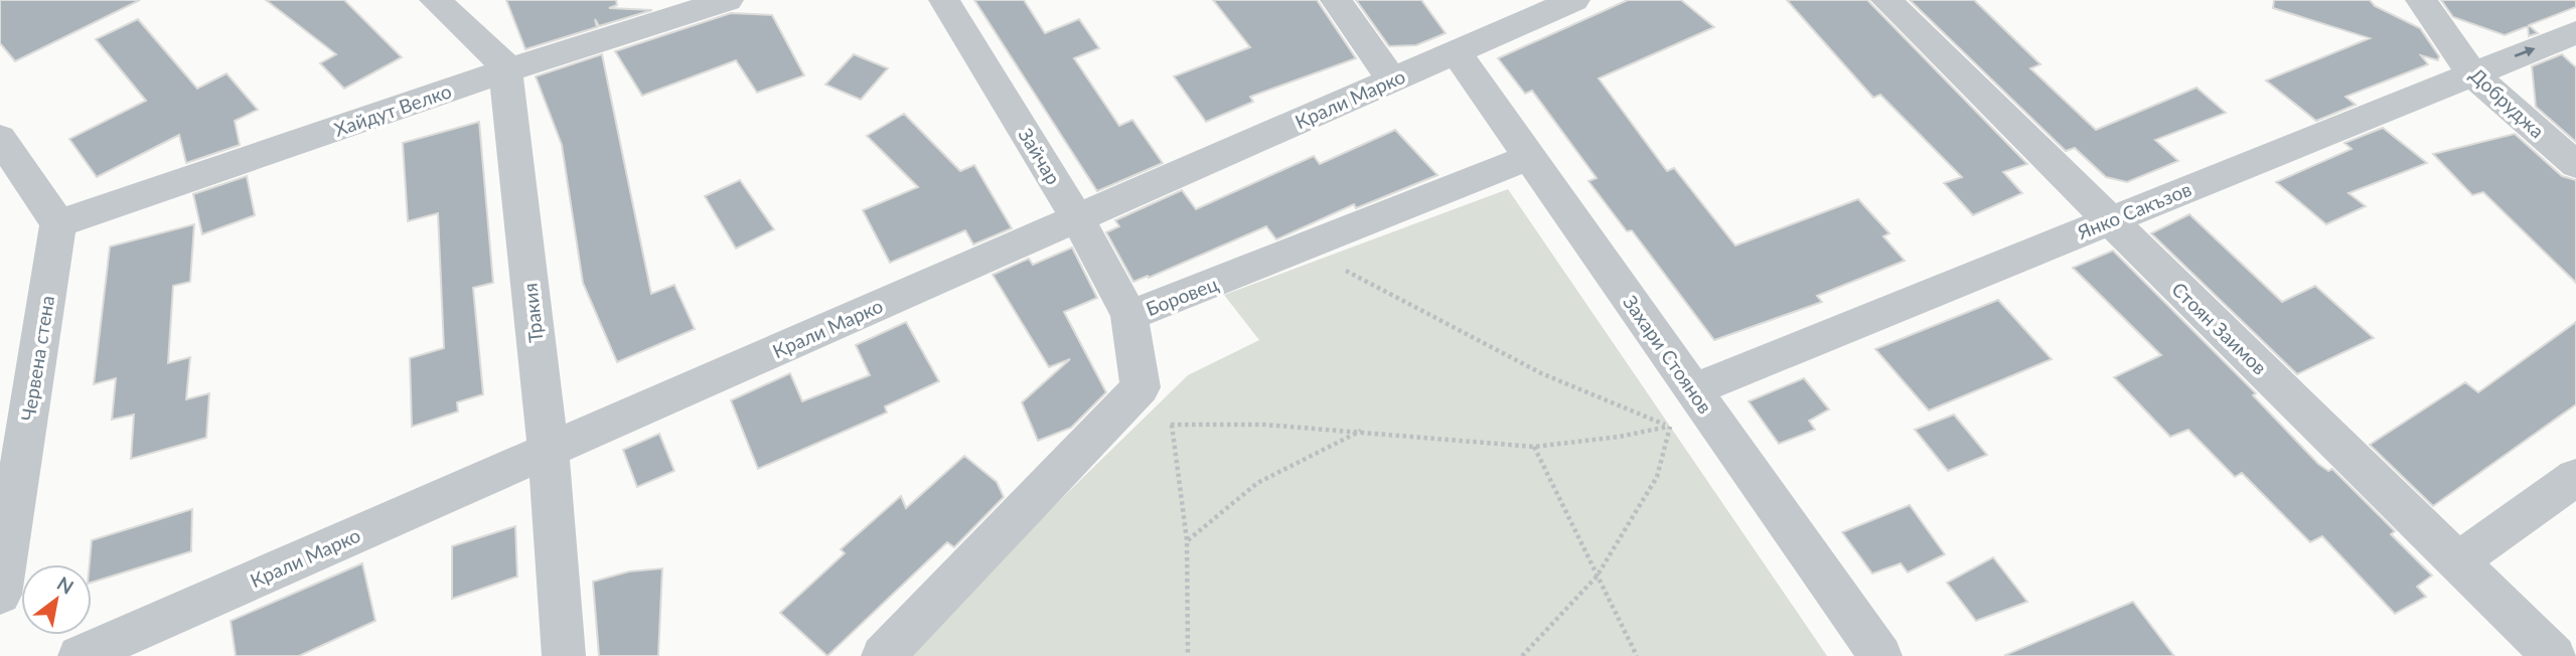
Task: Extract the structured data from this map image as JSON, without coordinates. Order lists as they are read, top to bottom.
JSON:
{
  "streets": {
    "street": [
      "Крали Марко",
      "Добруджа",
      "Хайдут Велко",
      "Зайчар",
      "Янко Сакъзов",
      "Боровец",
      "Тракия",
      "Стоян Заимов",
      "Захари Стоянов",
      "Червена стена"
    ]
  },
  "crossings": [
    ["Крали Марко", "Зайчар"],
    ["Крали Марко", "Тракия"],
    ["Крали Марко", "Захари Стоянов"],
    ["Добруджа", "Янко Сакъзов"],
    ["Хайдут Велко", "Тракия"],
    ["Хайдут Велко", "Червена стена"],
    ["Зайчар", "Боровец"],
    ["Янко Сакъзов", "Стоян Заимов"],
    ["Янко Сакъзов", "Захари Стоянов"],
    ["Боровец", "Захари Стоянов"]
  ],
  "north": "top right"
}
